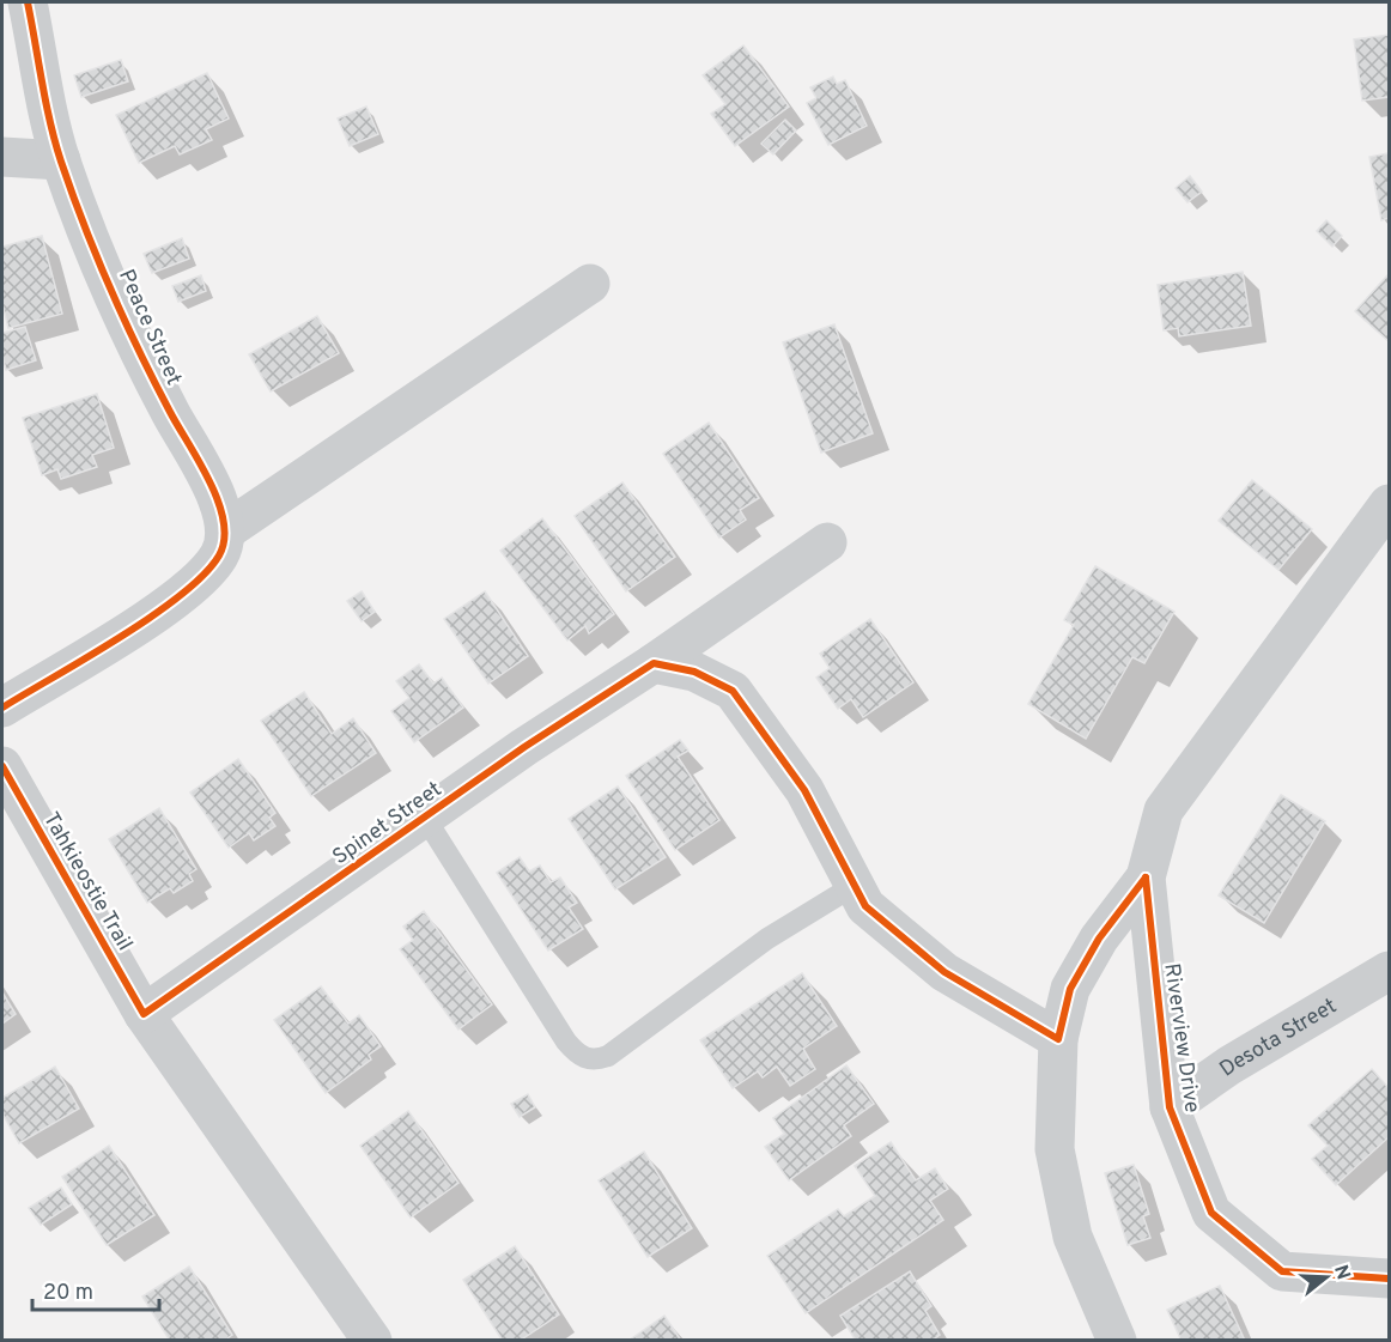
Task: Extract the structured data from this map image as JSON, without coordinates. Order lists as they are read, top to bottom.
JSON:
{
  "streets": {
    "street": [
      "Peace Street",
      "Spinet Street",
      "Tahkieostie Trail",
      "Riverview Drive",
      "Desota Street"
    ]
  },
  "crossings": [
    ["Spinet Street", "Tahkieostie Trail"],
    ["Riverview Drive", "Desota Street"]
  ],
  "scale_bar": "20 m",
  "north": "right"
}
